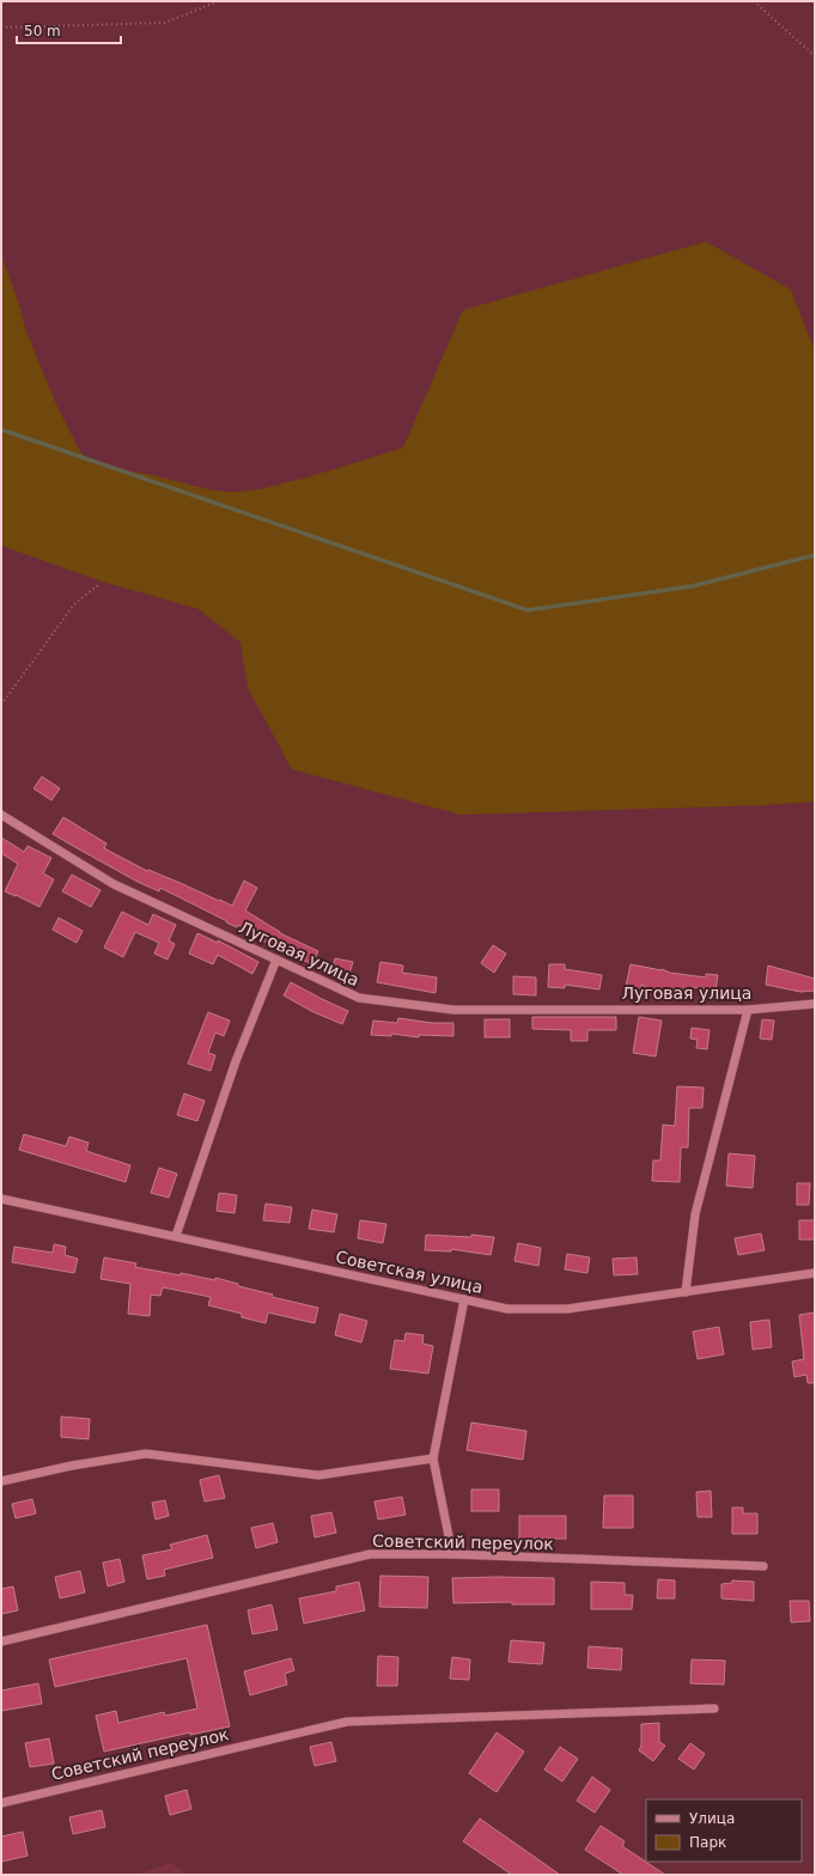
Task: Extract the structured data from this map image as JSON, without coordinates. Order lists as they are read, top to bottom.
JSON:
{
  "streets": {
    "street": ["Луговая улица", "Советская улица", "Советский переулок"]
  },
  "legend": ["Улица", "Парк"],
  "scale_bar": "50 m"
}
